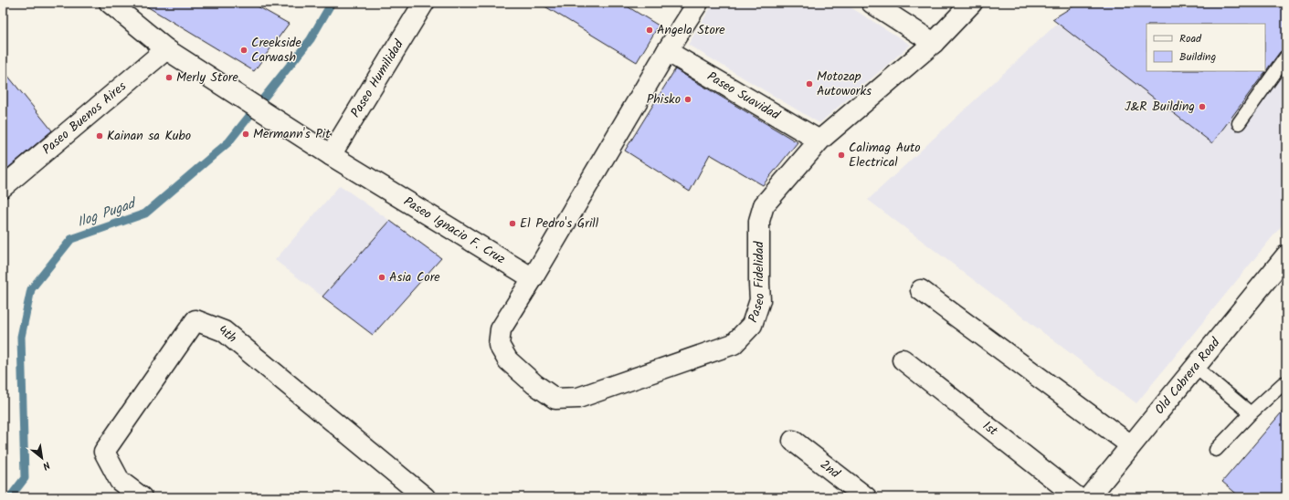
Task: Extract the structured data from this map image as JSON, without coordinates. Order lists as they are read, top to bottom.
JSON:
{
  "streets": {
    "street": [
      "Paseo Humilidad",
      "Paseo Suavidad",
      "Paseo Buenos Aires",
      "Paseo Ignacio F. Cruz",
      "Paseo Fidelidad",
      "4th",
      "Old Cabrera Road",
      "1st",
      "2nd"
    ]
  },
  "crossings": [
    ["Paseo Humilidad", "Paseo Ignacio F. Cruz"],
    ["Paseo Suavidad", "Paseo Fidelidad"],
    ["Paseo Buenos Aires", "Paseo Ignacio F. Cruz"],
    ["Paseo Ignacio F. Cruz", "Paseo Fidelidad"]
  ],
  "water": ["Ilog Pugad"],
  "places": [
    "Angela Store",
    "Creekside Carwash",
    "Merly Store",
    "Motozap Autoworks",
    "Phisko",
    "J&R Building",
    "Mermann's Pit",
    "Kainan sa Kubo",
    "Calimag Auto Electrical",
    "El Pedro's Grill",
    "Asia Core"
  ],
  "legend": ["Road", "Building"],
  "north": "bottom right"
}
